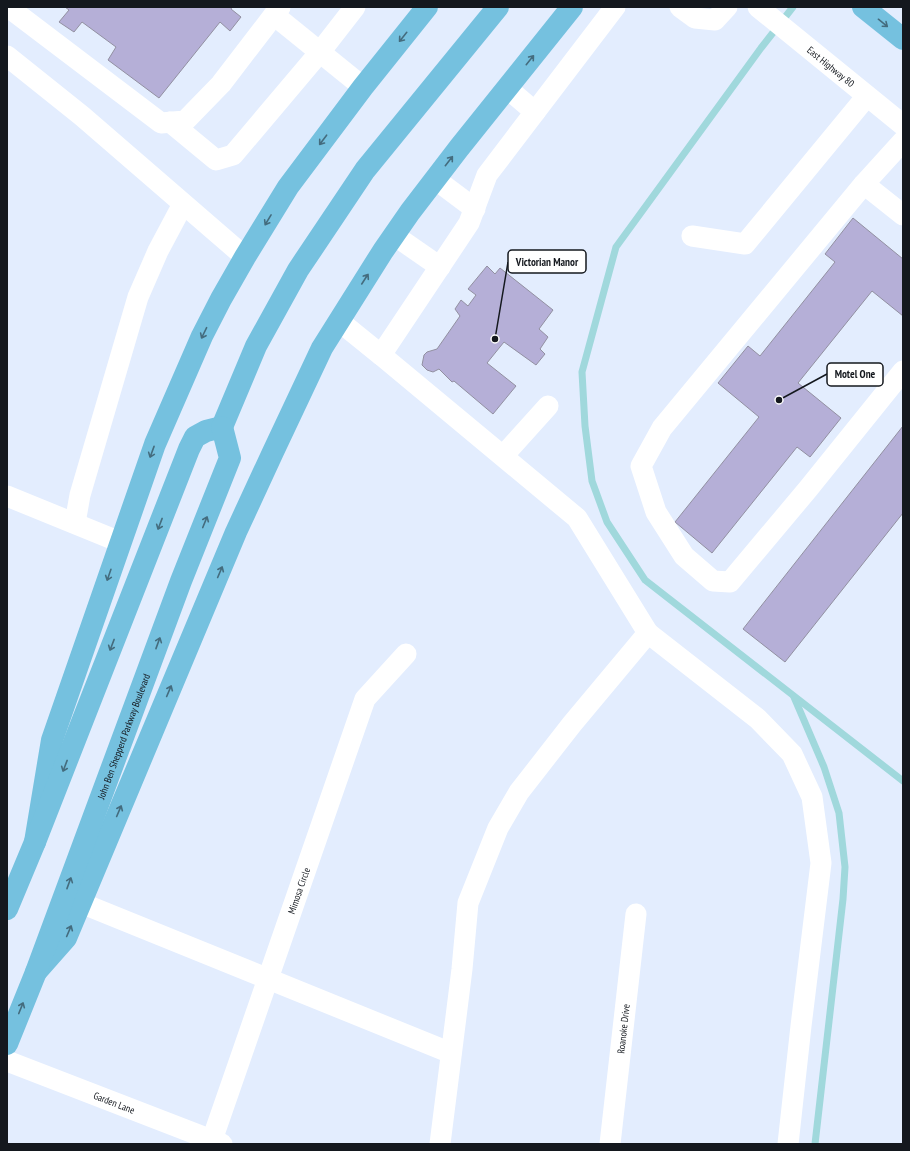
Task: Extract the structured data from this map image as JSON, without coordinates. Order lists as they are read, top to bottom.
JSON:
{
  "streets": {
    "main road": ["John Ben Shepperd Parkway Boulevard"],
    "street": [
      "East Highway 80",
      "Mimosa Circle",
      "Roanoke Drive",
      "Garden Lane"
    ]
  },
  "crossings": [
    ["Mimosa Circle", "Garden Lane"]
  ],
  "places": ["Victorian Manor", "Motel One"]
}
